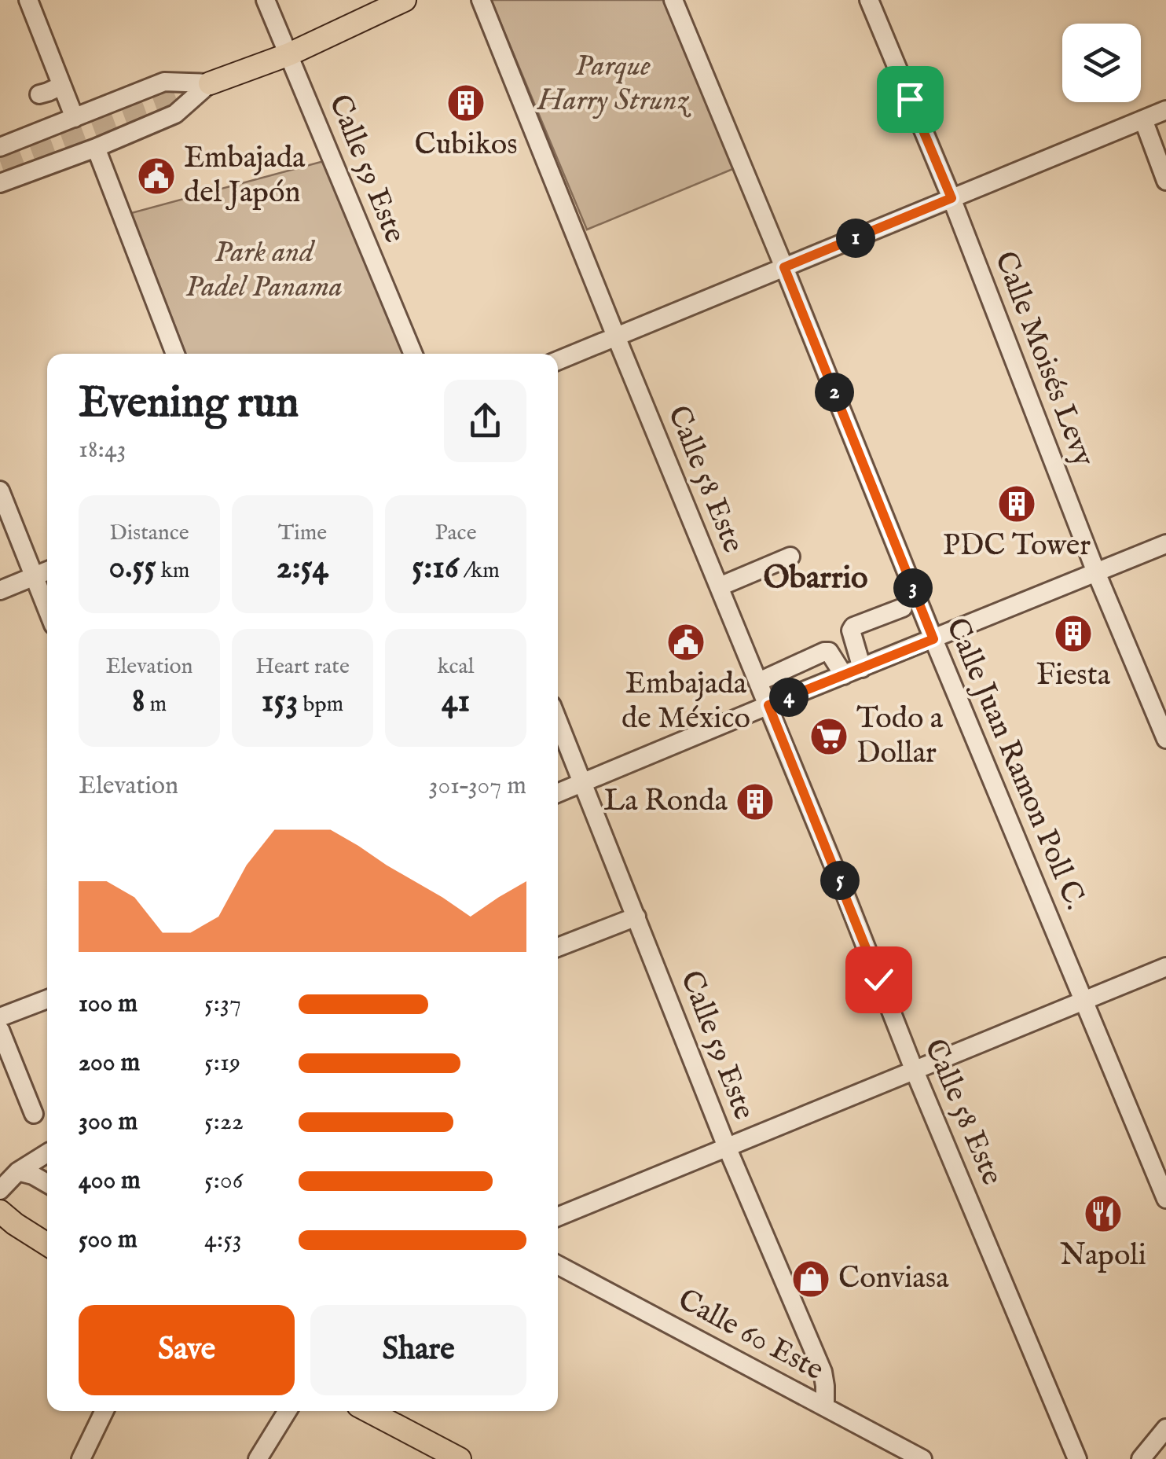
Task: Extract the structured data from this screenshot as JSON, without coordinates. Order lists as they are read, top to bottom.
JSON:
{
  "streets": {
    "street": [
      "Calle 59 Este",
      "Calle Moisés Levy",
      "Calle 58 Este",
      "Calle Juan Ramon Poll C.",
      "Calle 60 Este"
    ]
  },
  "crossings": [
    ["Calle 59 Este", "Calle 60 Este"]
  ],
  "districts": ["Obarrio"],
  "parks": ["Parque Harry Strunz", "Park and Padel Panama"],
  "places": {
    "building": [
      "Cubikos",
      "PDC Tower",
      "Fiesta",
      "La Ronda"
    ],
    "public building": ["Embajada del Japón", "Embajada de México"],
    "supermarket": ["Todo a Dollar"],
    "restaurant": ["Napoli"],
    "shop": ["Conviasa"]
  },
  "page": {
    "pins": [
      "1",
      "2",
      "3",
      "4",
      "5"
    ],
    "heading": ["Evening run", "18:43"],
    "stats": [
      ["Distance", "0.55 km"],
      ["Time", "2:54"],
      ["Pace", "5:16 /km"],
      ["Elevation", "8 m"],
      ["Heart rate", "153 bpm"],
      ["kcal", "41"]
    ],
    "chart": ["Elevation", "301–307 m"],
    "list": [
      {
        "name": "100 m",
        "note": "5:37"
      },
      {
        "name": "200 m",
        "note": "5:19"
      },
      {
        "name": "300 m",
        "note": "5:22"
      },
      {
        "name": "400 m",
        "note": "5:06"
      },
      {
        "name": "500 m",
        "note": "4:53"
      }
    ],
    "buttons": ["Save", "Share"]
  }
}
